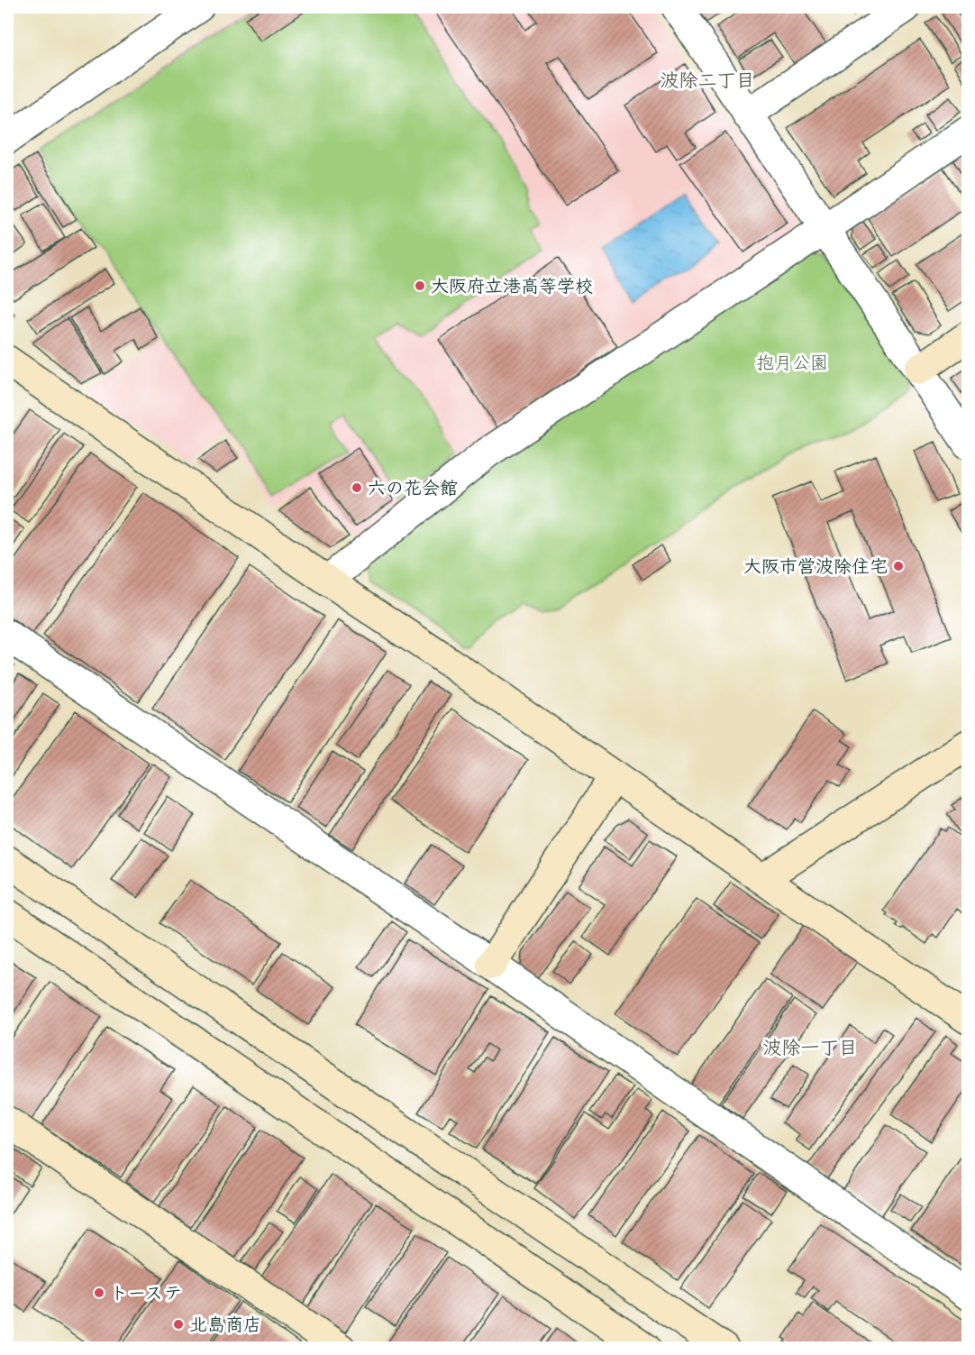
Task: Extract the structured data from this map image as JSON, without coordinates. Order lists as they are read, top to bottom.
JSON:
{
  "districts": ["波除二丁目", "波除一丁目"],
  "parks": ["抱月公園"],
  "places": [
    "大阪府立港高等学校",
    "六の花会館",
    "大阪市営波除住宅",
    "トーステ",
    "北島商店"
  ]
}
